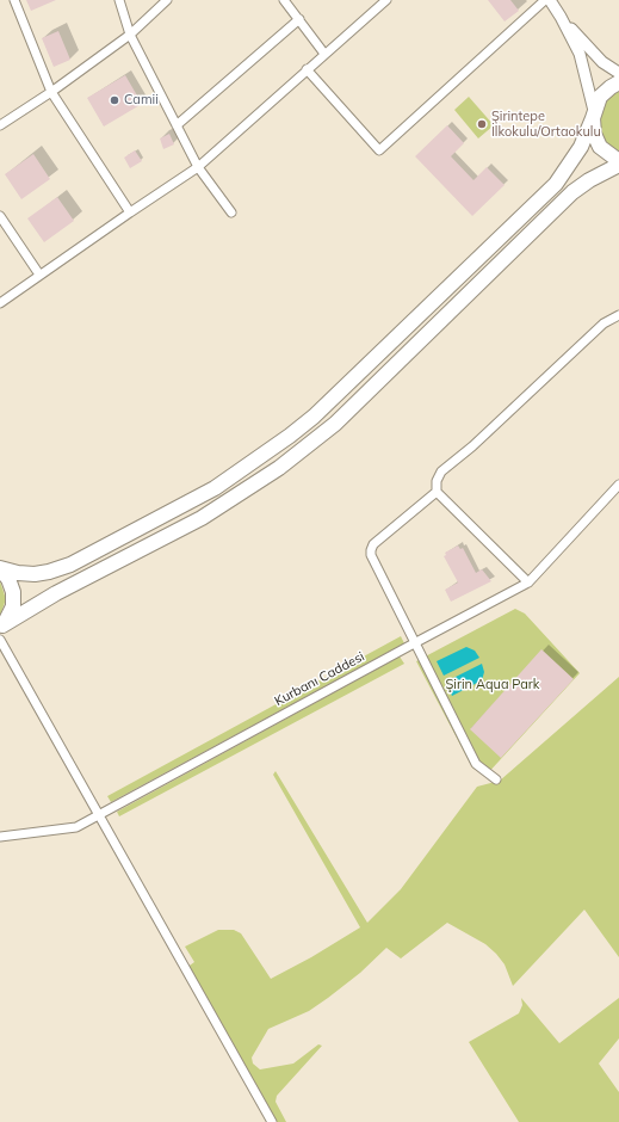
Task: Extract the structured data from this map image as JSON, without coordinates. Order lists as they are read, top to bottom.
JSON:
{
  "streets": {
    "street": ["Kurbanı Caddesi"]
  },
  "parks": ["Şirin Aqua Park"],
  "places": ["Camii", "Şirintepe İlkokulu/Ortaokulu"]
}
